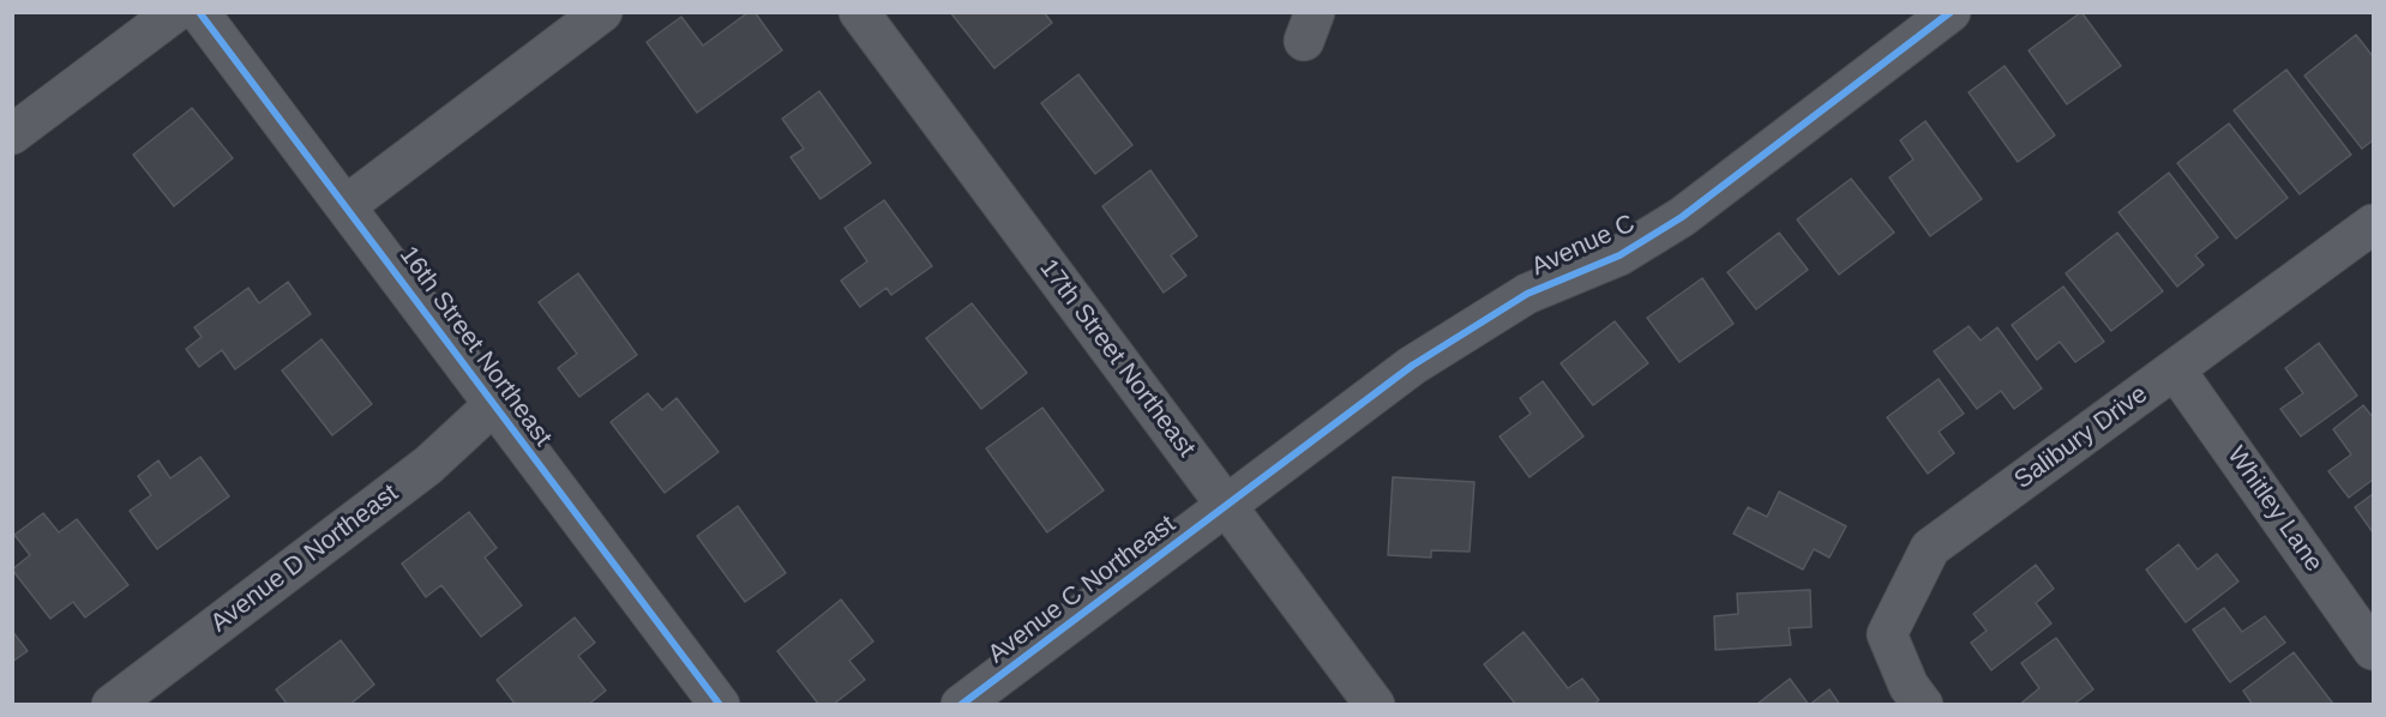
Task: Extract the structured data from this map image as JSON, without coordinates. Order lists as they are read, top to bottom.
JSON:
{
  "streets": {
    "street": [
      "Avenue C",
      "16th Street Northeast",
      "17th Street Northeast",
      "Salibury Drive",
      "Whitley Lane",
      "Avenue D Northeast",
      "Avenue C Northeast"
    ]
  },
  "crossings": [
    ["Avenue C", "17th Street Northeast"],
    ["Avenue C", "Avenue C Northeast"],
    ["16th Street Northeast", "Avenue D Northeast"],
    ["17th Street Northeast", "Avenue C Northeast"],
    ["Salibury Drive", "Whitley Lane"]
  ]
}
